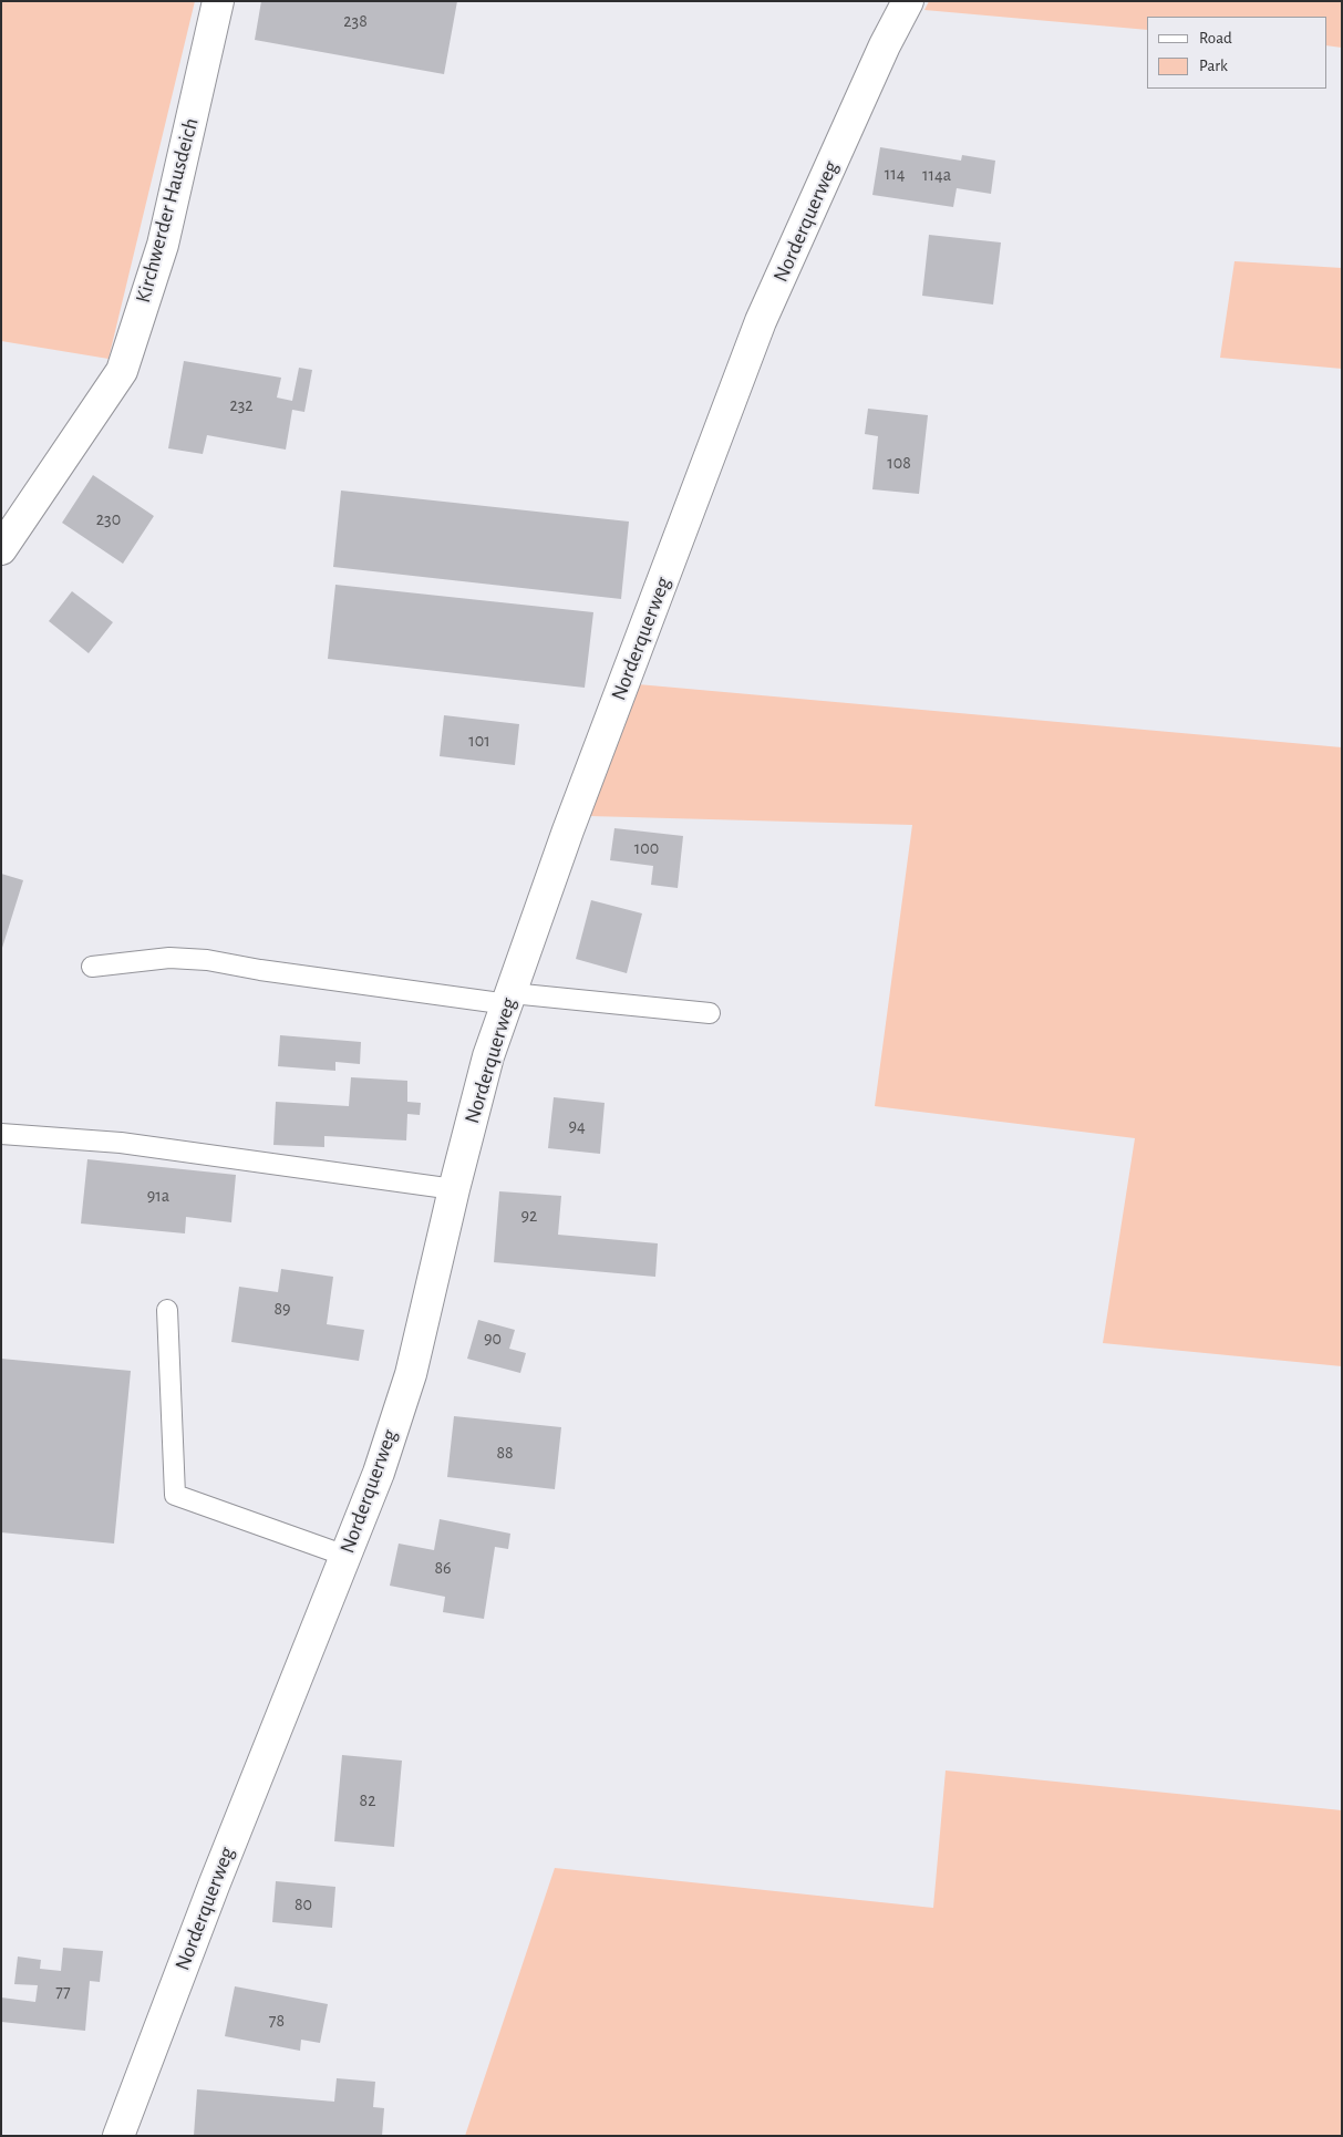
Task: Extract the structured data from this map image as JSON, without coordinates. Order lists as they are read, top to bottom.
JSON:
{
  "streets": {
    "street": ["Kirchwerder Hausdeich", "Norderquerweg"]
  },
  "house_numbers": [
    "238",
    "114",
    "114a",
    "232",
    "108",
    "230",
    "101",
    "100",
    "94",
    "91a",
    "92",
    "89",
    "90",
    "88",
    "86",
    "82",
    "80",
    "77",
    "78"
  ],
  "legend": ["Road", "Park"]
}
